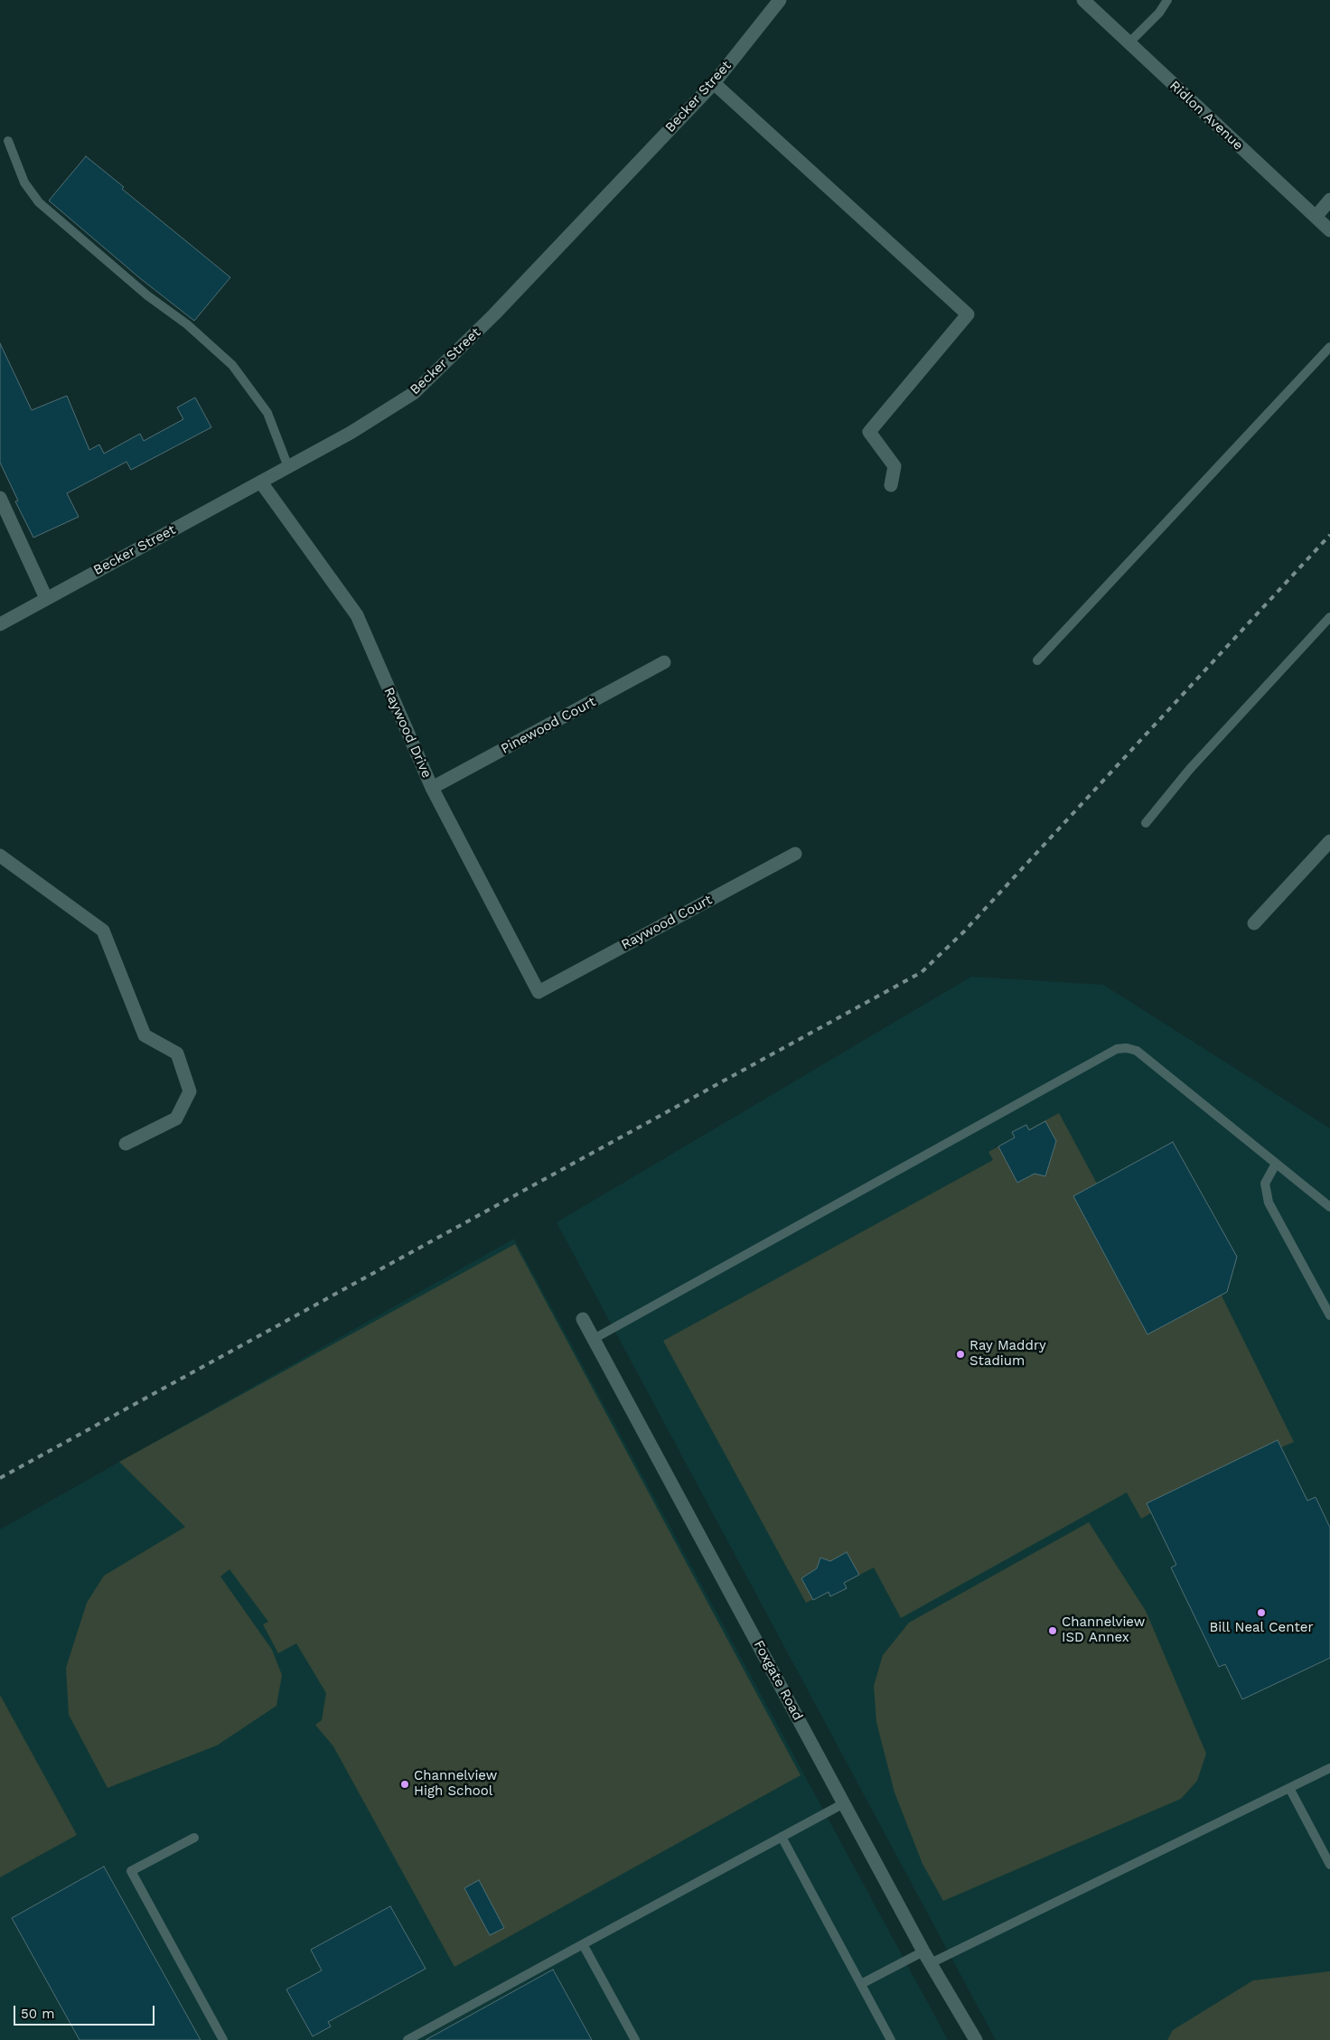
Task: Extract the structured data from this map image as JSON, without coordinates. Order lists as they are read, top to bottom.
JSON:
{
  "streets": {
    "street": [
      "Becker Street",
      "Ridlon Avenue",
      "Pinewood Court",
      "Raywood Drive",
      "Raywood Court",
      "Foxgate Road"
    ]
  },
  "crossings": [
    ["Becker Street", "Raywood Drive"],
    ["Pinewood Court", "Raywood Drive"],
    ["Raywood Drive", "Raywood Court"]
  ],
  "places": [
    "Ray Maddry Stadium",
    "Bill Neal Center",
    "Channelview ISD Annex",
    "Channelview High School"
  ],
  "scale_bar": "50 m"
}
